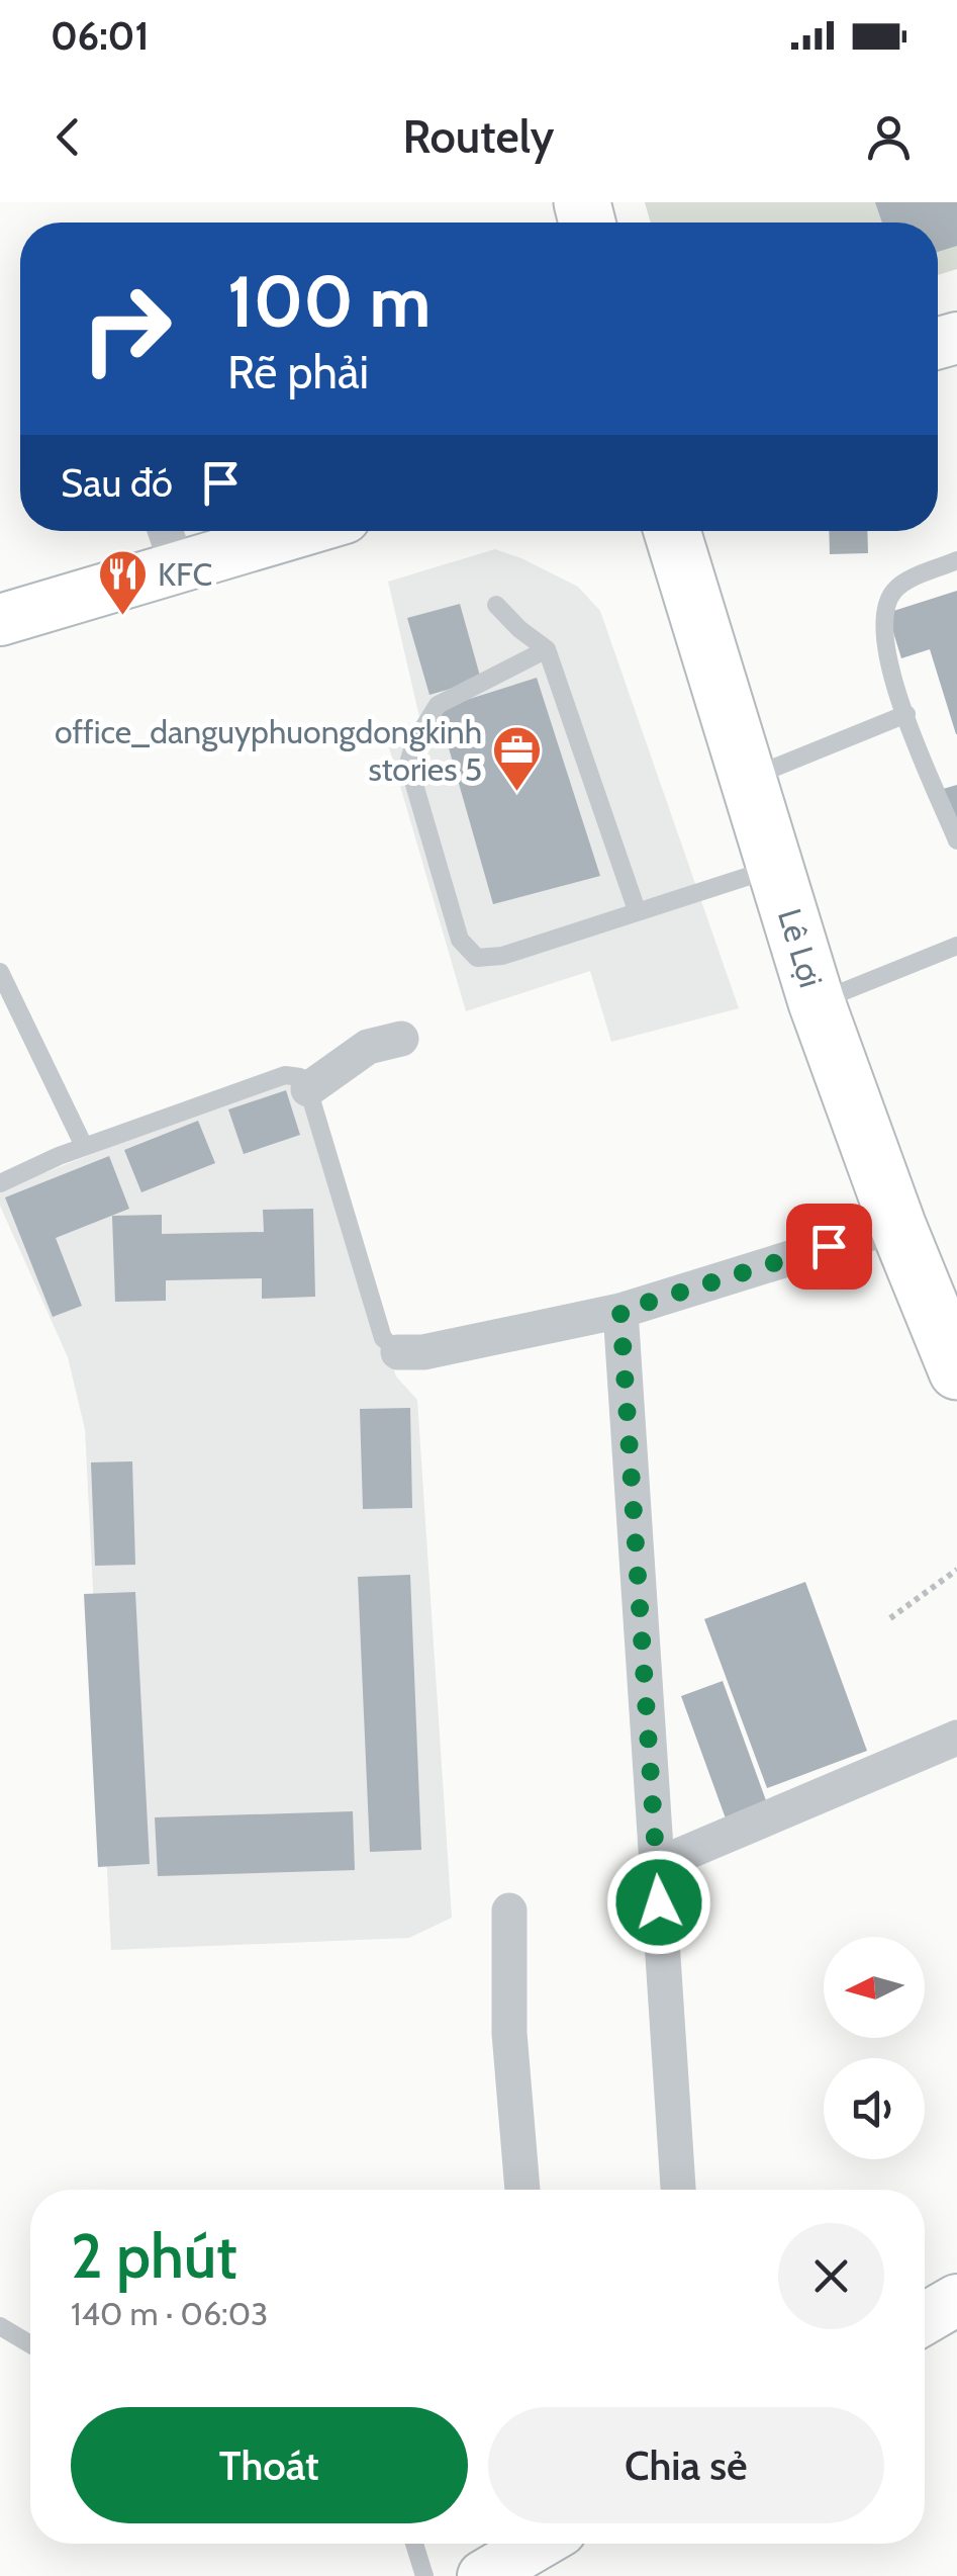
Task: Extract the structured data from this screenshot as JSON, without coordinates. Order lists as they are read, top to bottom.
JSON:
{
  "streets": {
    "main road": ["Lê Lợi"]
  },
  "places": {
    "restaurant": ["KFC"],
    "office": ["office_danguyphuongdongkinh stories 5"]
  },
  "north": "left",
  "page": {
    "status": "06:01",
    "header": "Routely",
    "turn": ["100 m", "Rẽ phải"],
    "then": "Sau đó",
    "heading": ["2 phút", "140 m · 06:03"],
    "buttons": ["Thoát", "Chia sẻ"]
  }
}
